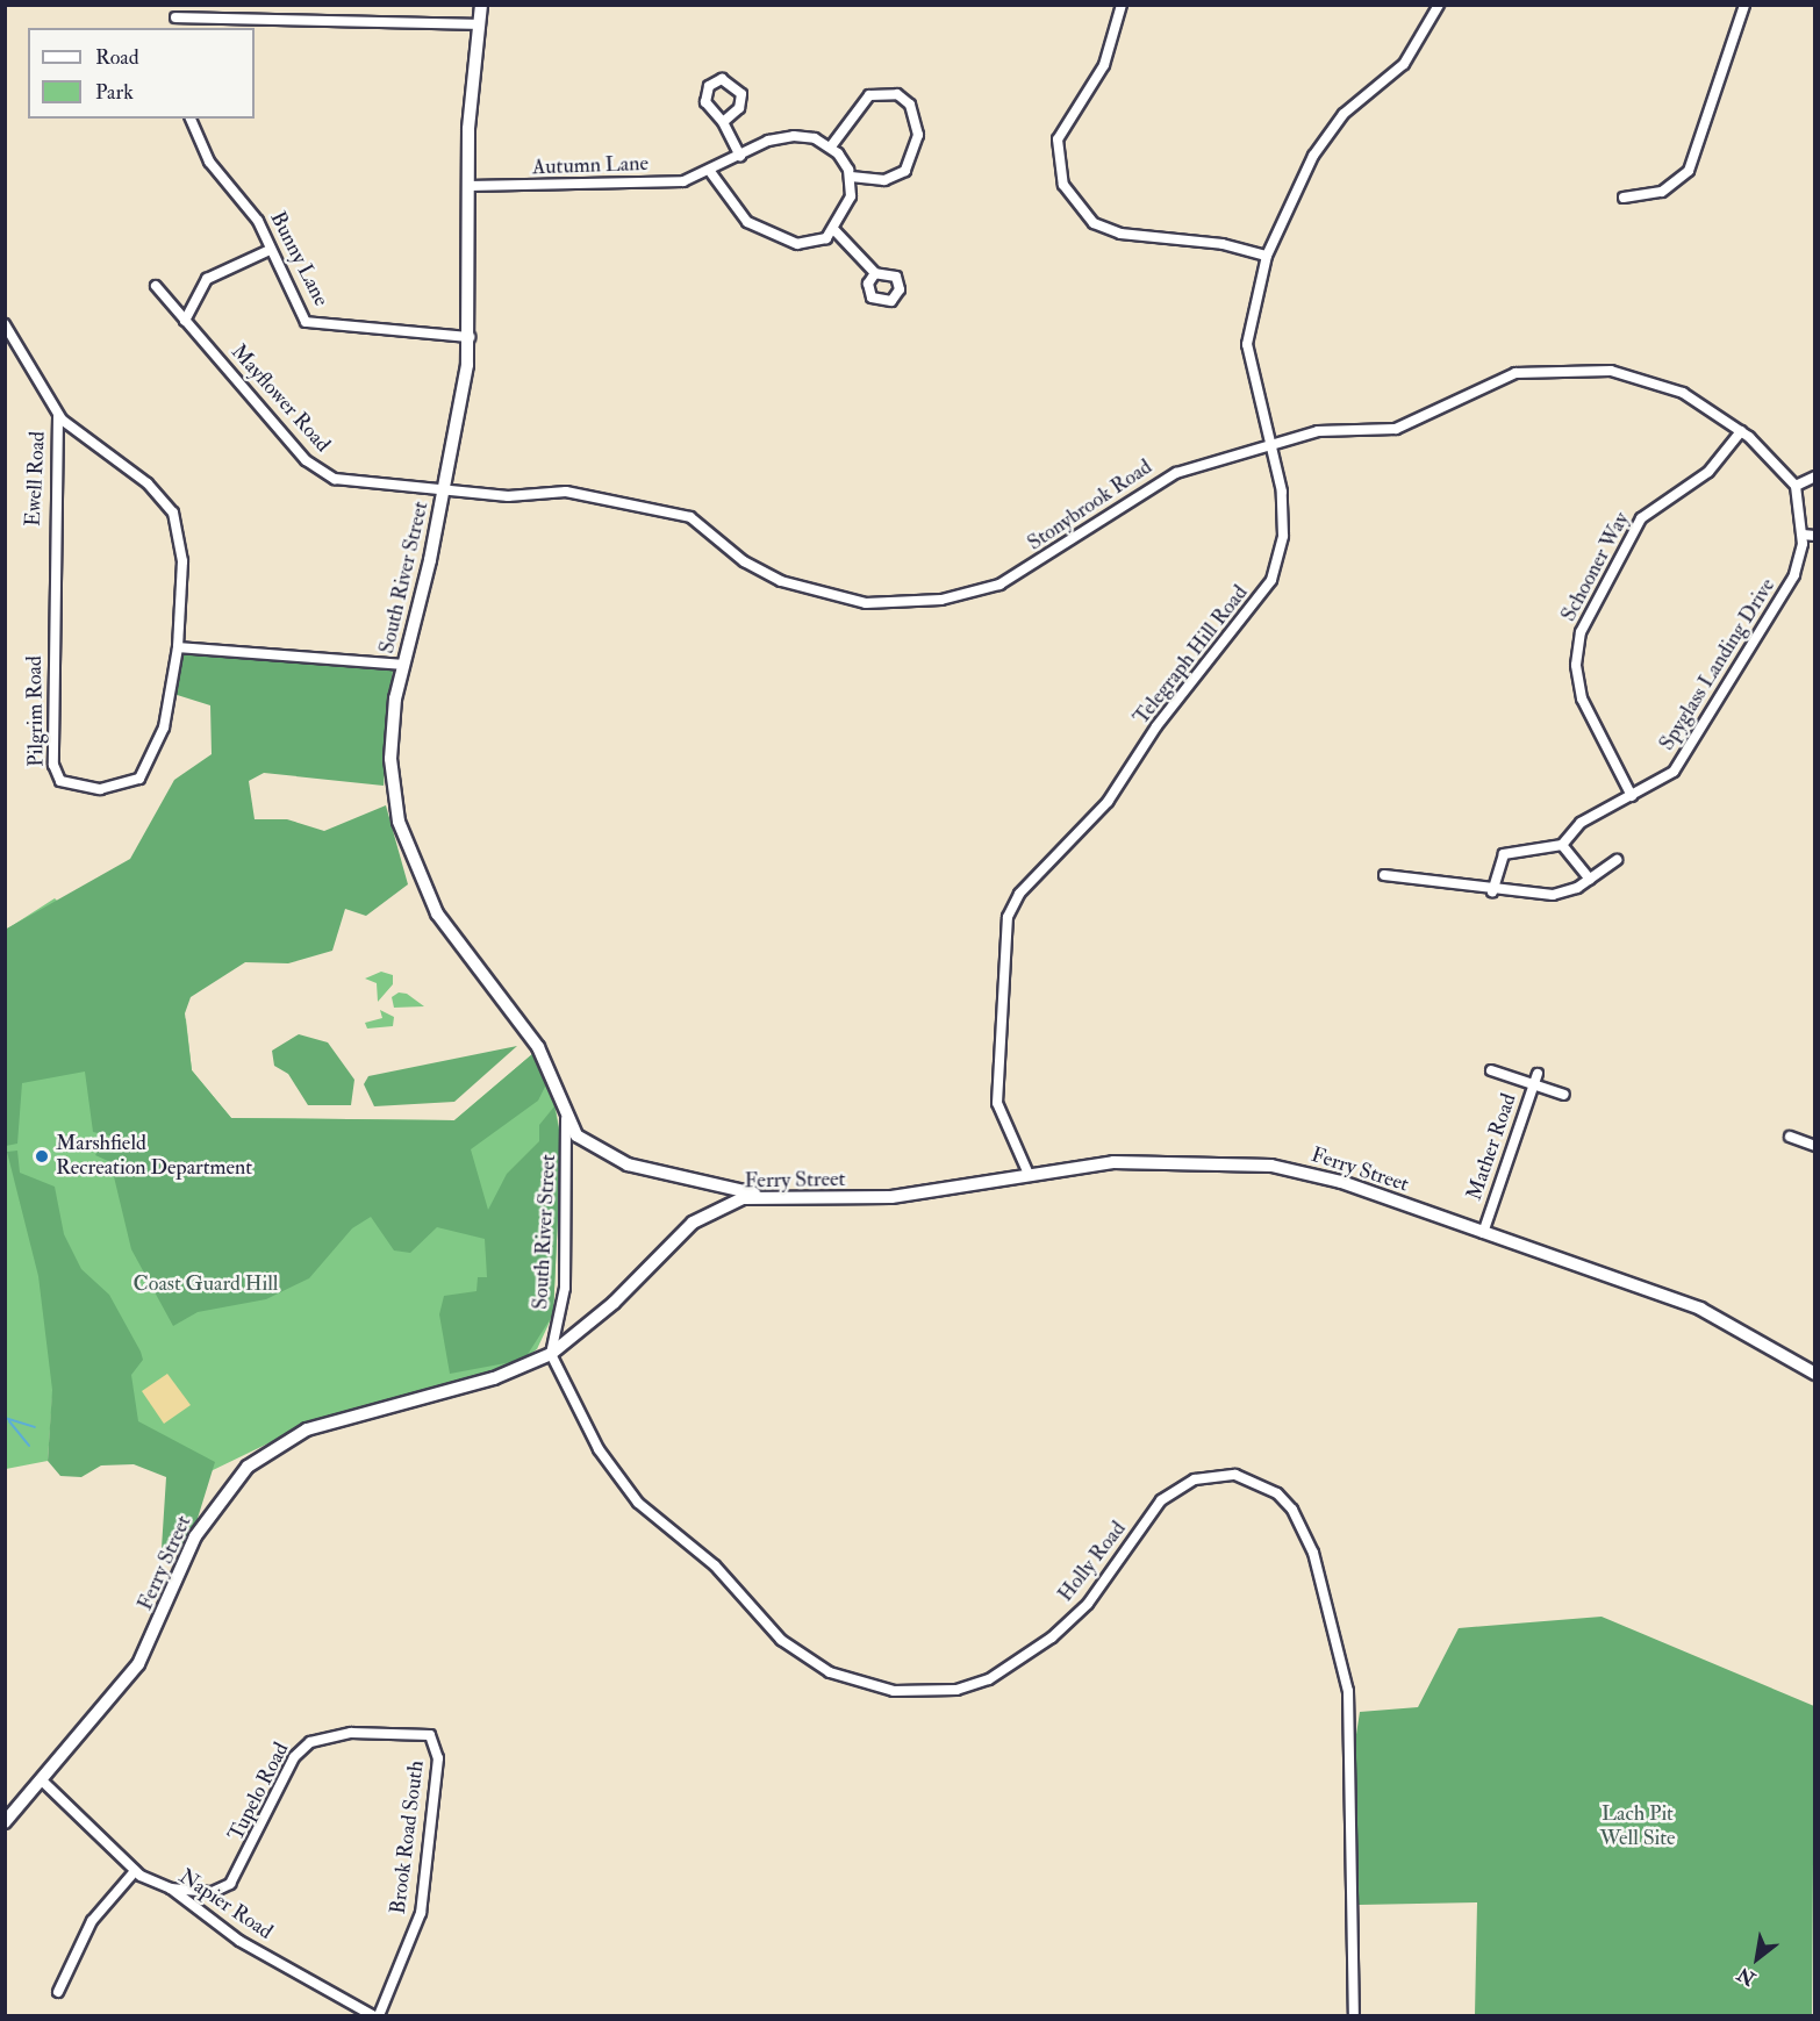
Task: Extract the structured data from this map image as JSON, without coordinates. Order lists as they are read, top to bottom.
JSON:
{
  "streets": {
    "street": [
      "Autumn Lane",
      "Bunny Lane",
      "Mayflower Road",
      "Ewell Road",
      "Stonybrook Road",
      "Schooner Way",
      "South River Street",
      "Telegraph Hill Road",
      "Spyglass Landing Drive",
      "Pilgrim Road",
      "Mather Road",
      "Ferry Street",
      "Holly Road",
      "Tupelo Road",
      "Brook Road South",
      "Napier Road"
    ]
  },
  "crossings": [
    ["Autumn Lane", "South River Street"],
    ["Bunny Lane", "South River Street"],
    ["Mayflower Road", "Stonybrook Road"],
    ["Mayflower Road", "South River Street"],
    ["Ewell Road", "Pilgrim Road"],
    ["Stonybrook Road", "Schooner Way"],
    ["Stonybrook Road", "South River Street"],
    ["Stonybrook Road", "Telegraph Hill Road"],
    ["Stonybrook Road", "Spyglass Landing Drive"],
    ["Schooner Way", "Spyglass Landing Drive"],
    ["South River Street", "Ferry Street"],
    ["South River Street", "Holly Road"],
    ["Telegraph Hill Road", "Ferry Street"],
    ["Mather Road", "Ferry Street"],
    ["Ferry Street", "Holly Road"],
    ["Ferry Street", "Napier Road"],
    ["Tupelo Road", "Brook Road South"],
    ["Tupelo Road", "Napier Road"]
  ],
  "parks": ["Coast Guard Hill", "Lach Pit Well Site"],
  "places": ["Marshfield Recreation Department"],
  "legend": ["Road", "Park"],
  "north": "bottom left"
}
